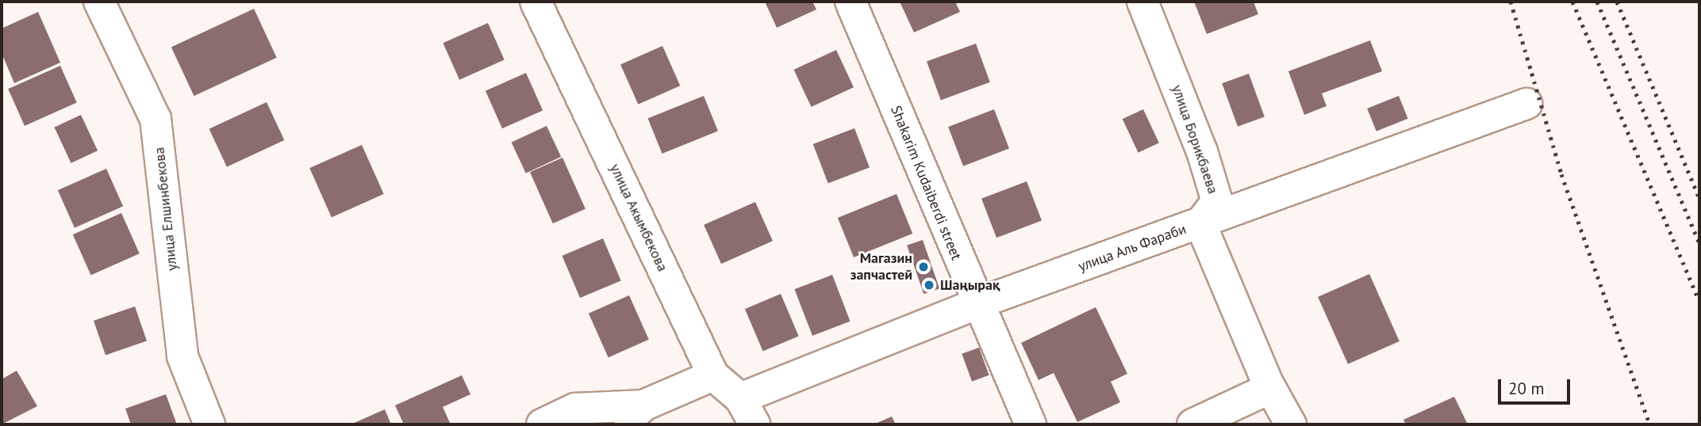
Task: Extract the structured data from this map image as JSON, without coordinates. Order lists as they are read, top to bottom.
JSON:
{
  "streets": {
    "street": [
      "улица Борикбаева",
      "Shakarim Kudaiberdi street",
      "улица Елшинбекова",
      "улица Акымбекова",
      "улица Аль Фараби"
    ]
  },
  "crossings": [
    ["улица Борикбаева", "улица Аль Фараби"],
    ["Shakarim Kudaiberdi street", "улица Аль Фараби"],
    ["улица Акымбекова", "улица Аль Фараби"]
  ],
  "places": ["Магазин запчастей", "Шаңырақ"],
  "scale_bar": "20 m"
}
